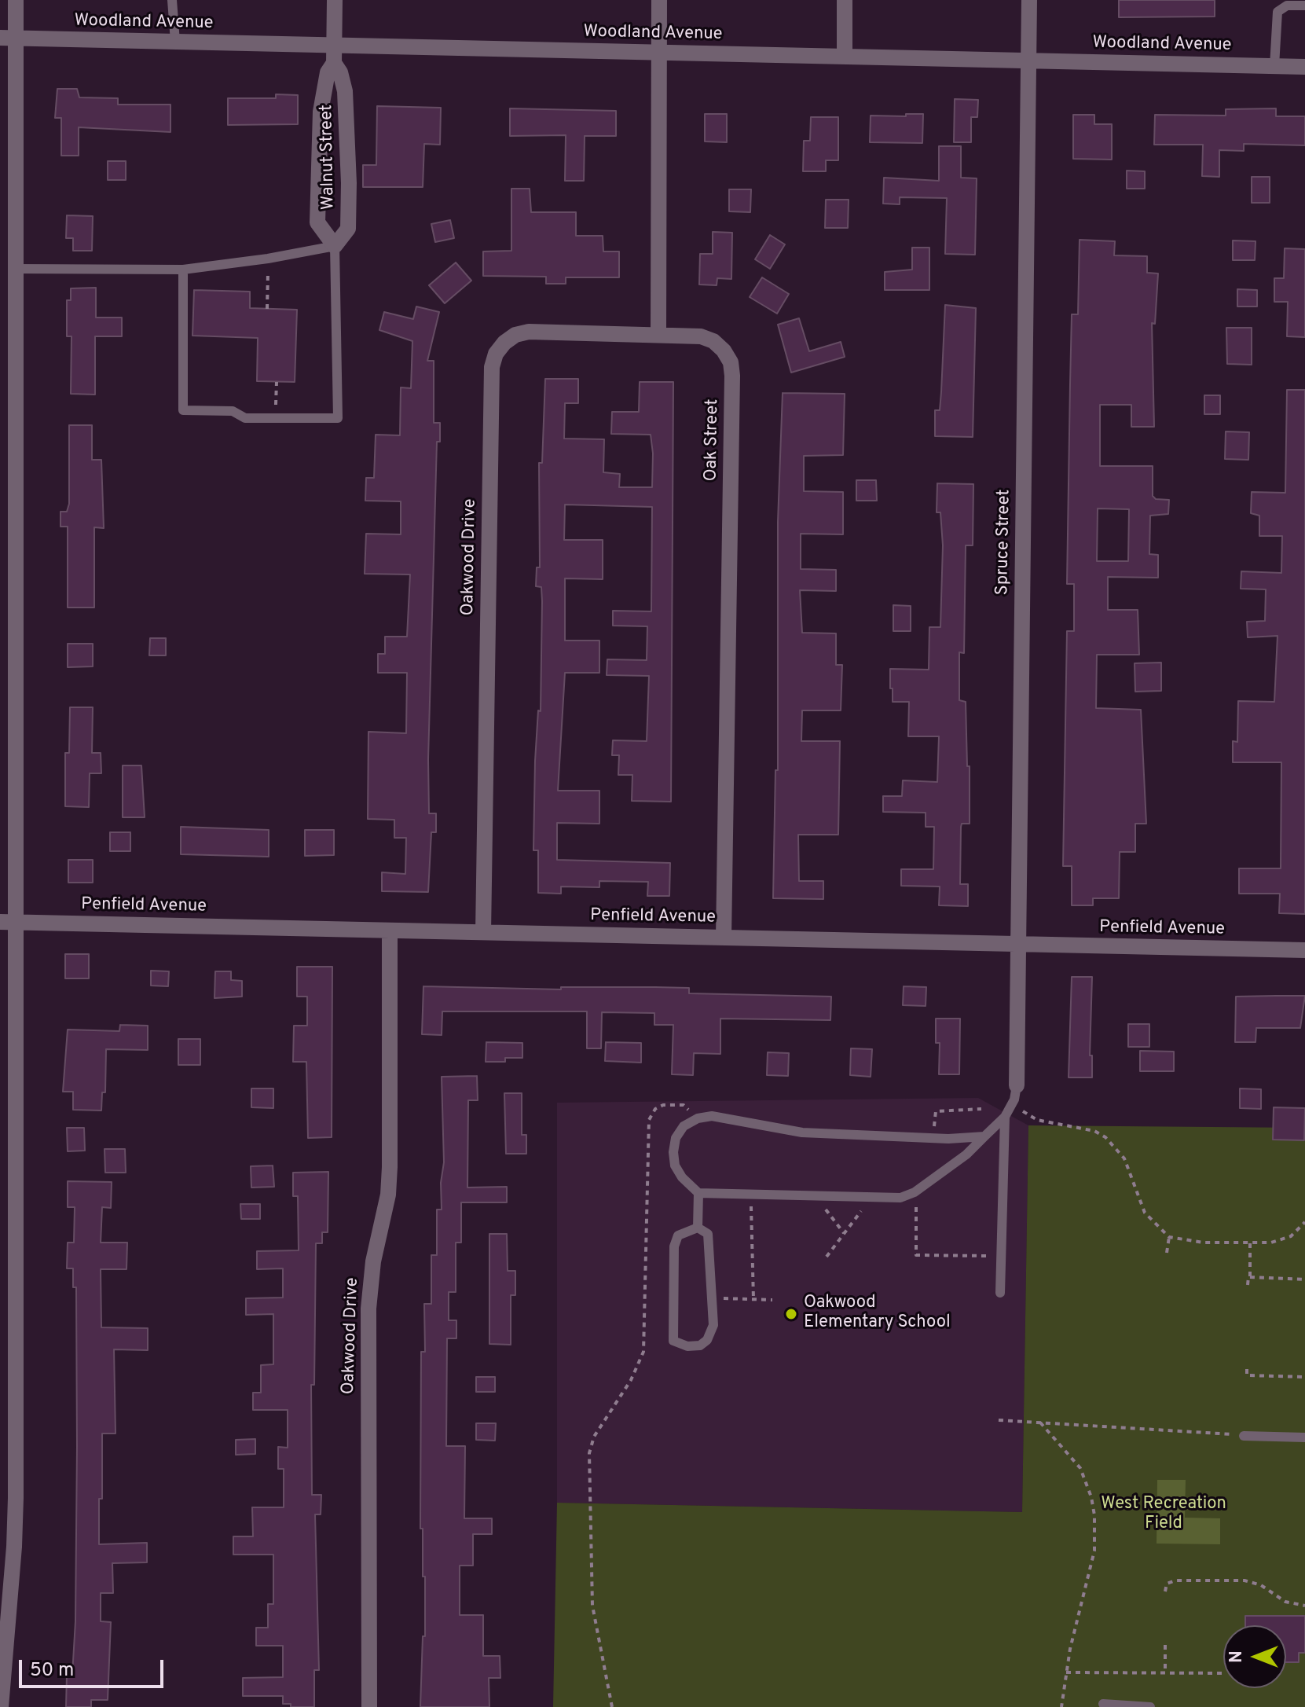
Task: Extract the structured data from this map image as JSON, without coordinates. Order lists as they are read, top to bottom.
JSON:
{
  "streets": {
    "street": [
      "Woodland Avenue",
      "Walnut Street",
      "Oak Street",
      "Spruce Street",
      "Oakwood Drive",
      "Penfield Avenue"
    ]
  },
  "crossings": [
    ["Woodland Avenue", "Walnut Street"],
    ["Woodland Avenue", "Spruce Street"],
    ["Oak Street", "Oakwood Drive"],
    ["Oak Street", "Penfield Avenue"],
    ["Spruce Street", "Penfield Avenue"],
    ["Oakwood Drive", "Penfield Avenue"]
  ],
  "parks": ["West Recreation Field"],
  "places": ["Oakwood Elementary School"],
  "scale_bar": "50 m",
  "north": "left"
}
